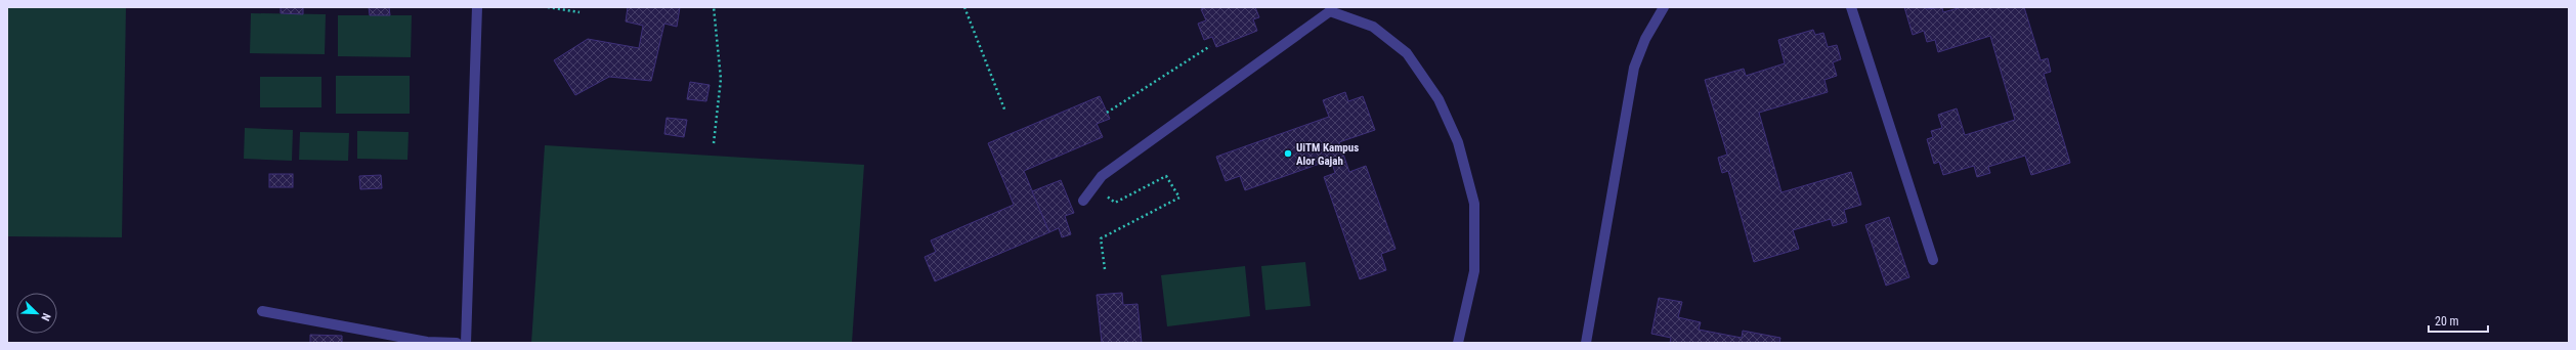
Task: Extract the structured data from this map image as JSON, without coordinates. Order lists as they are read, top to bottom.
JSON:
{
  "places": ["UiTM Kampus Alor Gajah"],
  "scale_bar": "20 m",
  "north": "bottom right"
}
